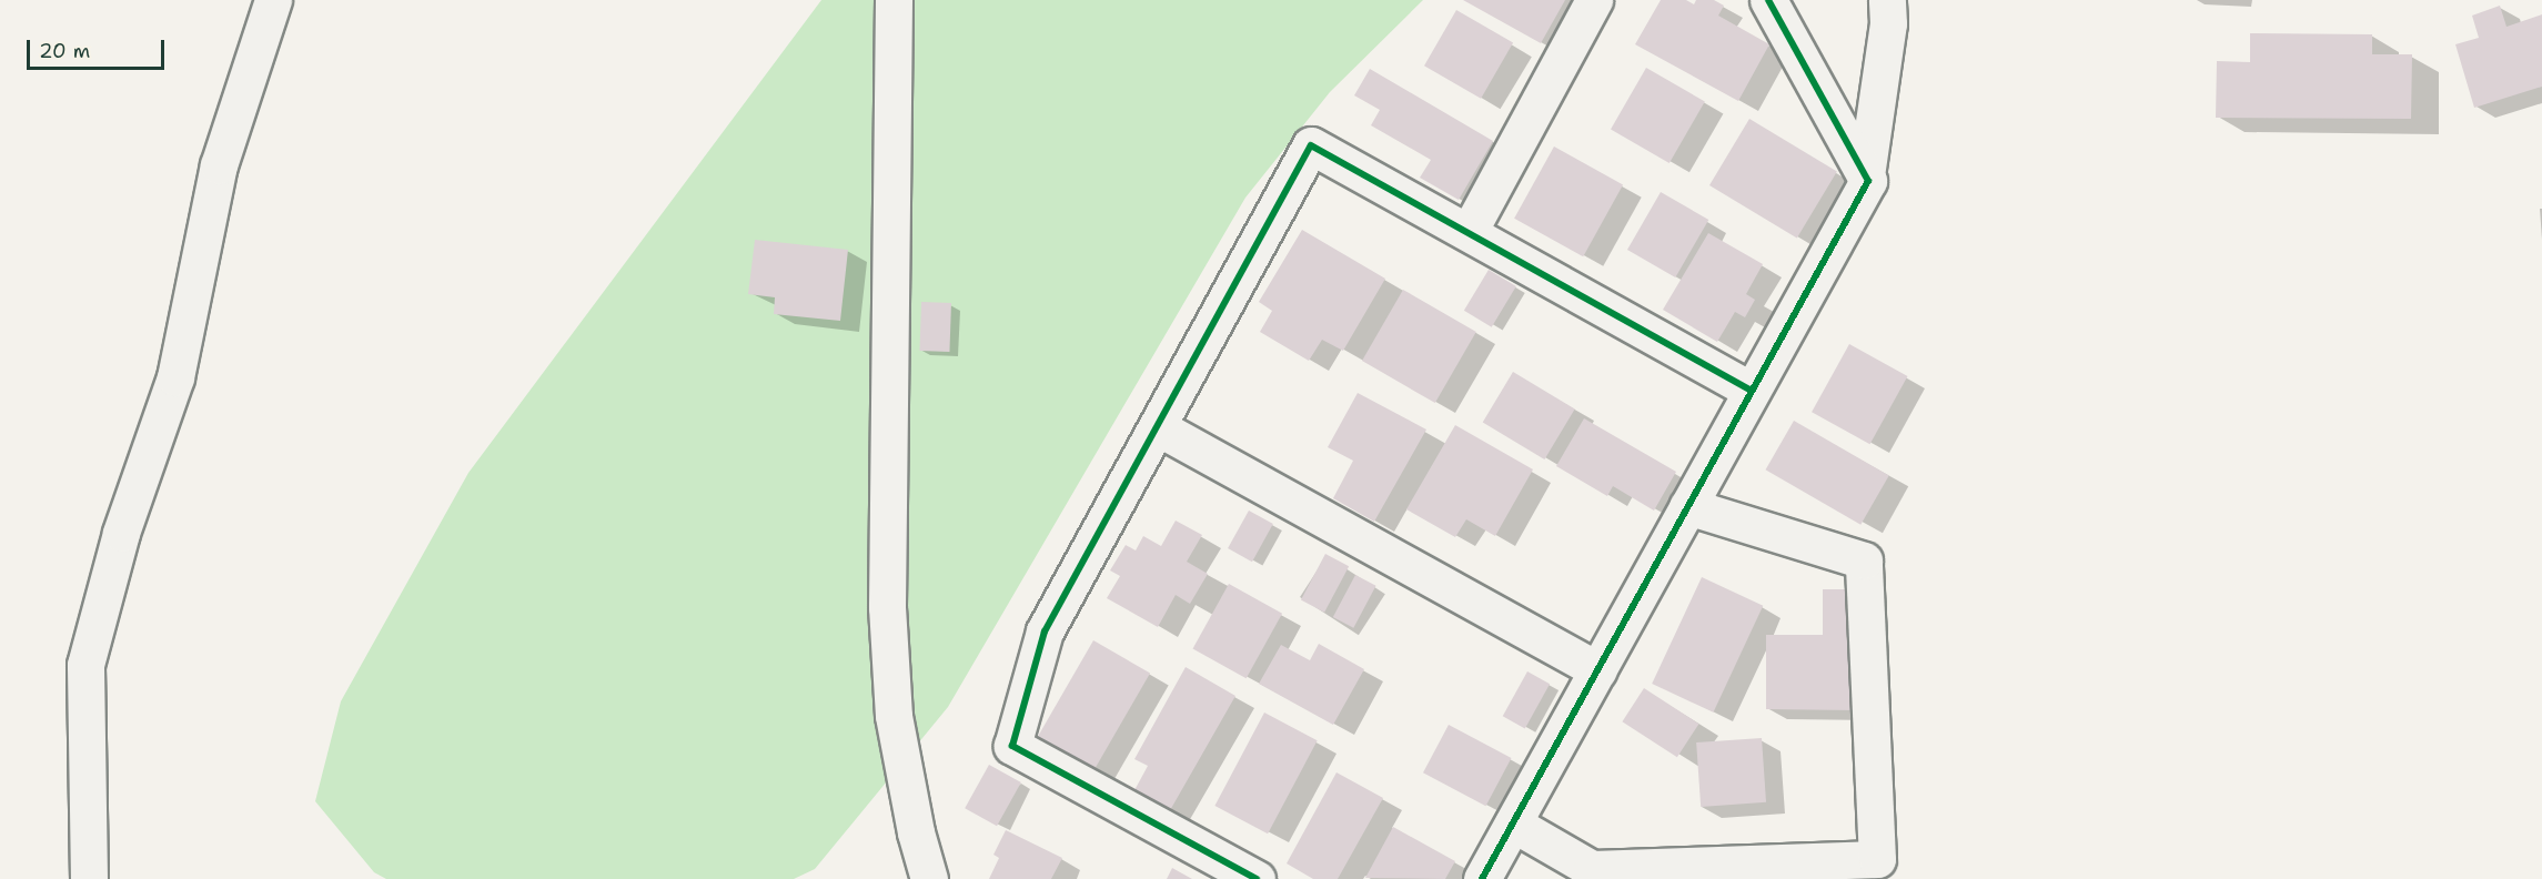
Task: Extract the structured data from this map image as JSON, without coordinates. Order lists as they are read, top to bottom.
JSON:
{
  "scale_bar": "20 m"
}
